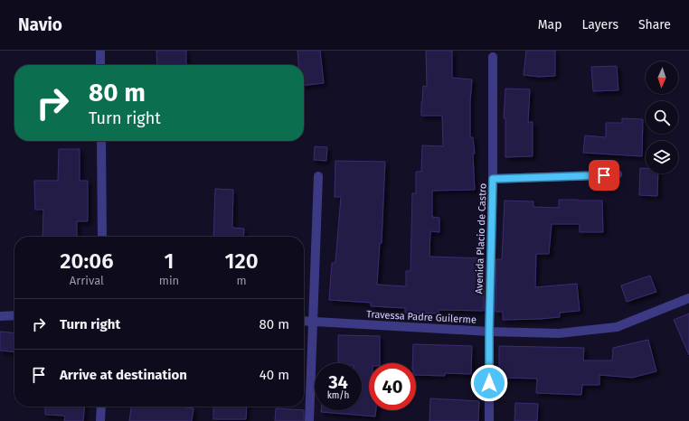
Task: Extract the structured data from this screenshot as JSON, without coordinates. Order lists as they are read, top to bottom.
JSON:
{
  "streets": {
    "street": ["Avenida Placio de Castro", "Travessa Padre Guilerme"]
  },
  "crossings": [
    ["Avenida Placio de Castro", "Travessa Padre Guilerme"]
  ],
  "north": "bottom",
  "page": {
    "header": "Navio",
    "nav": ["Map", "Layers", "Share"],
    "turn": ["80 m", "Turn right"],
    "eta": [
      "20:06",
      "Arrival",
      "1",
      "min",
      "120",
      "m"
    ],
    "list": [
      {
        "name": "Turn right",
        "value": "80 m"
      },
      {
        "name": "Arrive at destination",
        "value": "40 m"
      }
    ],
    "speed": "34 km/h",
    "limit": "40"
  }
}
